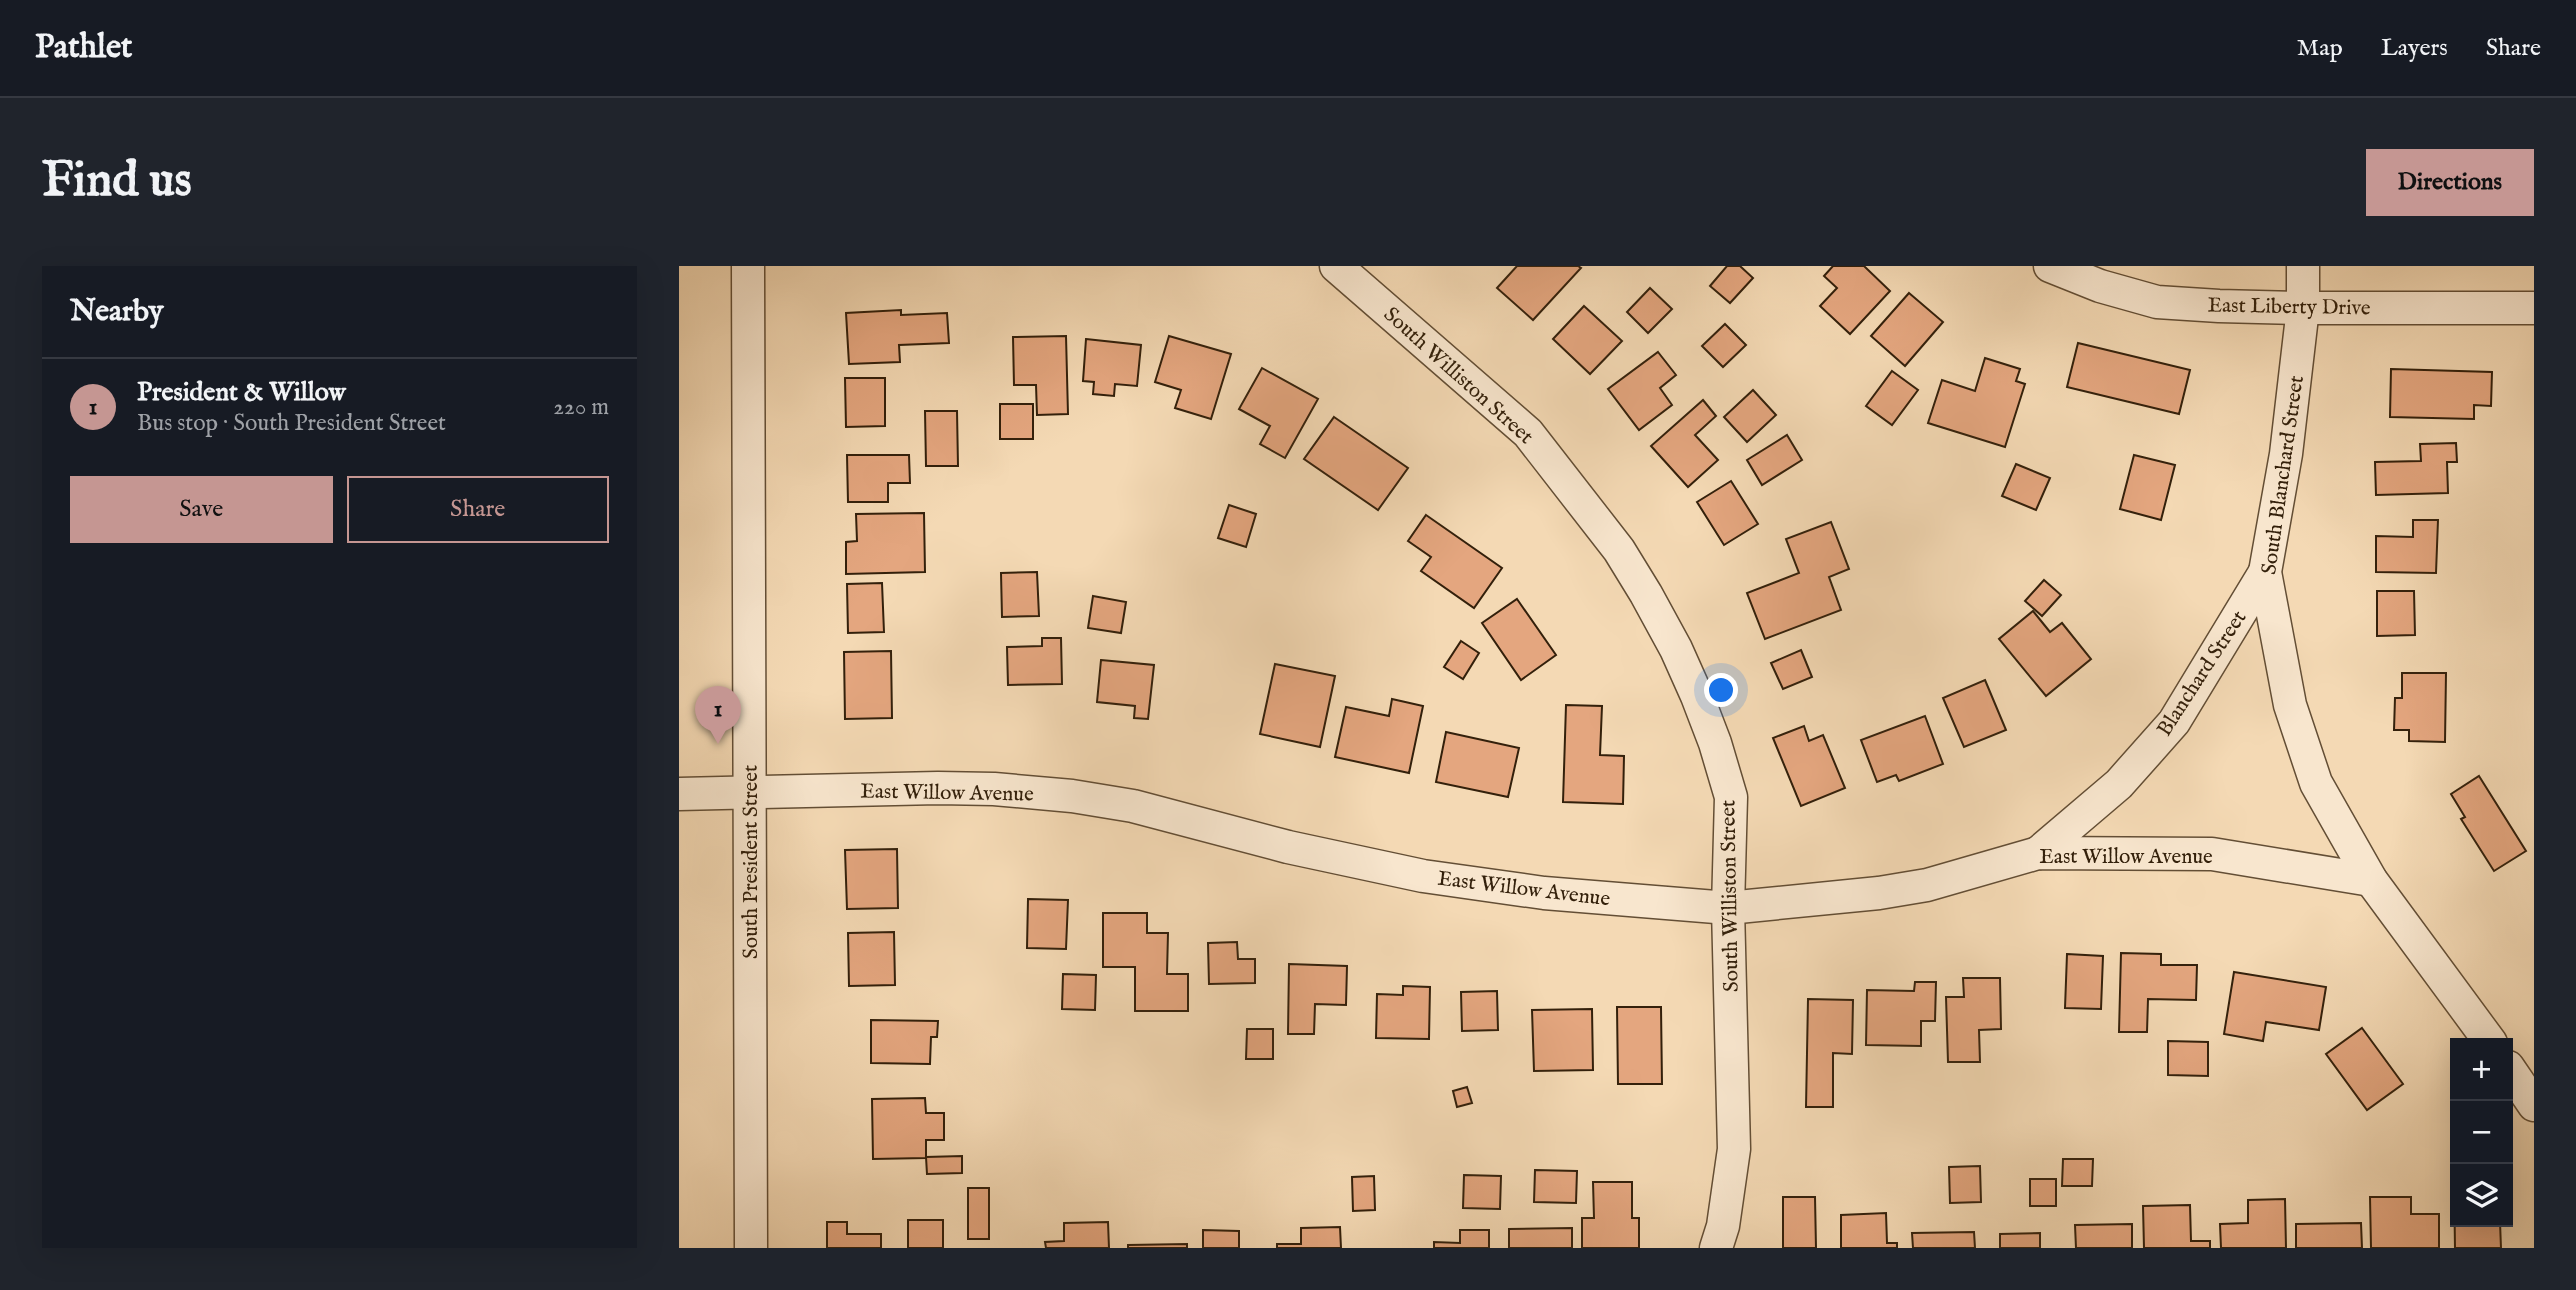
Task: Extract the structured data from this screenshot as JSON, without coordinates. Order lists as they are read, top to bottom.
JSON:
{
  "streets": {
    "street": [
      "East Liberty Drive",
      "South Williston Street",
      "South Blanchard Street",
      "Blanchard Street",
      "East Willow Avenue",
      "South President Street"
    ]
  },
  "crossings": [
    ["East Liberty Drive", "South Blanchard Street"],
    ["South Williston Street", "East Willow Avenue"],
    ["South Blanchard Street", "Blanchard Street"],
    ["South Blanchard Street", "East Willow Avenue"],
    ["Blanchard Street", "East Willow Avenue"],
    ["East Willow Avenue", "South President Street"]
  ],
  "page": {
    "header": "Pathlet",
    "nav": ["Map", "Layers", "Share"],
    "buttons": [
      "Directions",
      ["Save", "Share"]
    ],
    "title": "Find us",
    "heading": "Nearby",
    "list": [
      {
        "mark": "1",
        "name": "President & Willow",
        "note": "Bus stop · South President Street",
        "value": "220 m"
      }
    ],
    "pins": "1",
    "map_buttons": ["+", "−"]
  }
}
